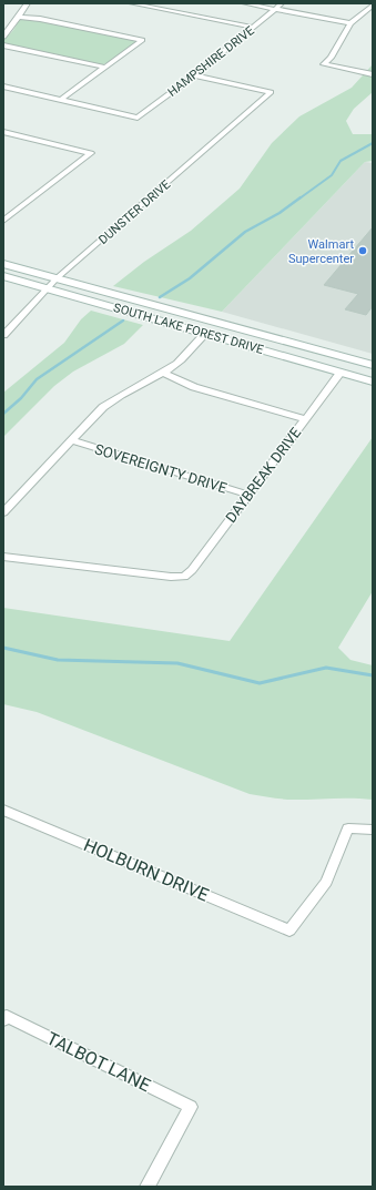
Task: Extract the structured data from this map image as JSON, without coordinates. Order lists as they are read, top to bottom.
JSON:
{
  "streets": {
    "main road": ["SOUTH LAKE FOREST DRIVE"],
    "street": [
      "HAMPSHIRE DRIVE",
      "DUNSTER DRIVE",
      "SOVEREIGNTY DRIVE",
      "DAYBREAK DRIVE",
      "HOLBURN DRIVE",
      "TALBOT LANE"
    ]
  },
  "crossings": [
    ["HAMPSHIRE DRIVE", "DUNSTER DRIVE"],
    ["DUNSTER DRIVE", "SOUTH LAKE FOREST DRIVE"],
    ["SOUTH LAKE FOREST DRIVE", "DAYBREAK DRIVE"],
    ["SOVEREIGNTY DRIVE", "DAYBREAK DRIVE"]
  ],
  "places": ["Walmart Supercenter"]
}
